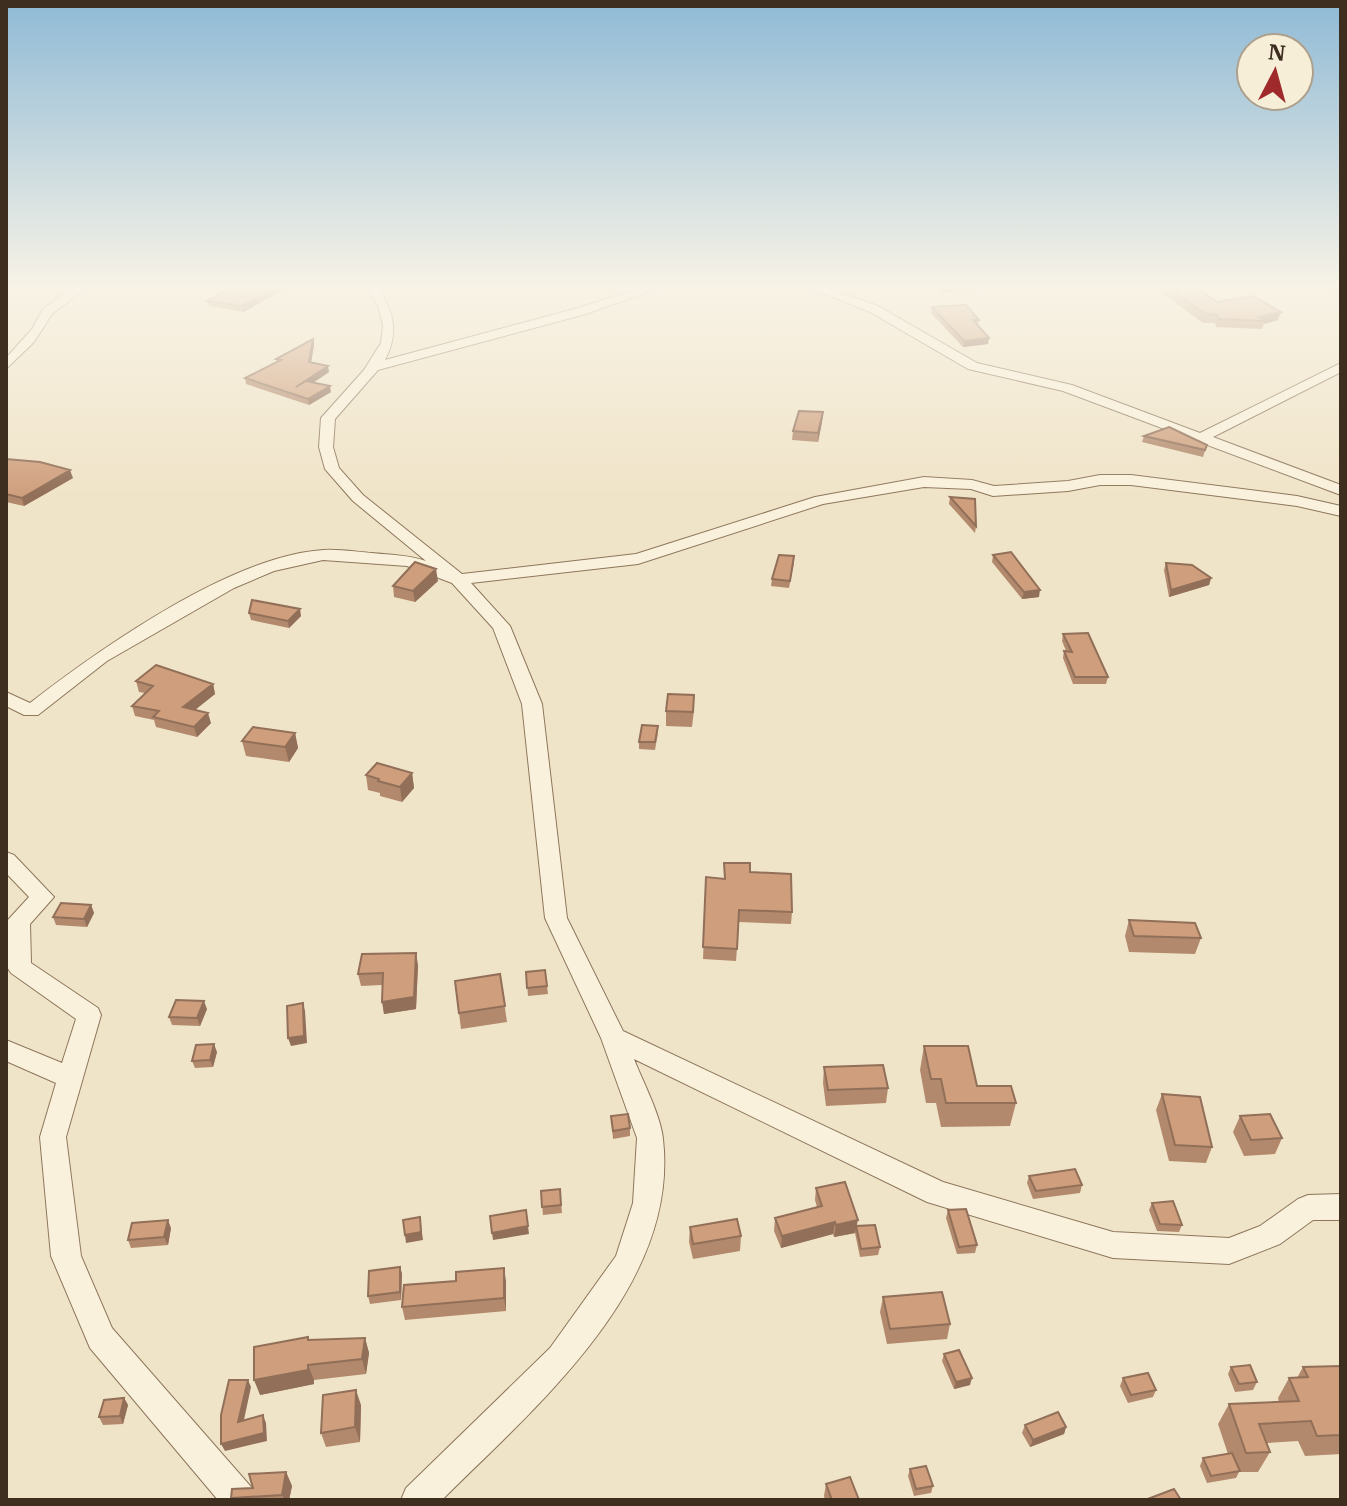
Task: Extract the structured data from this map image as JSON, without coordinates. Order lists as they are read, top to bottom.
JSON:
{
  "north": "top"
}
